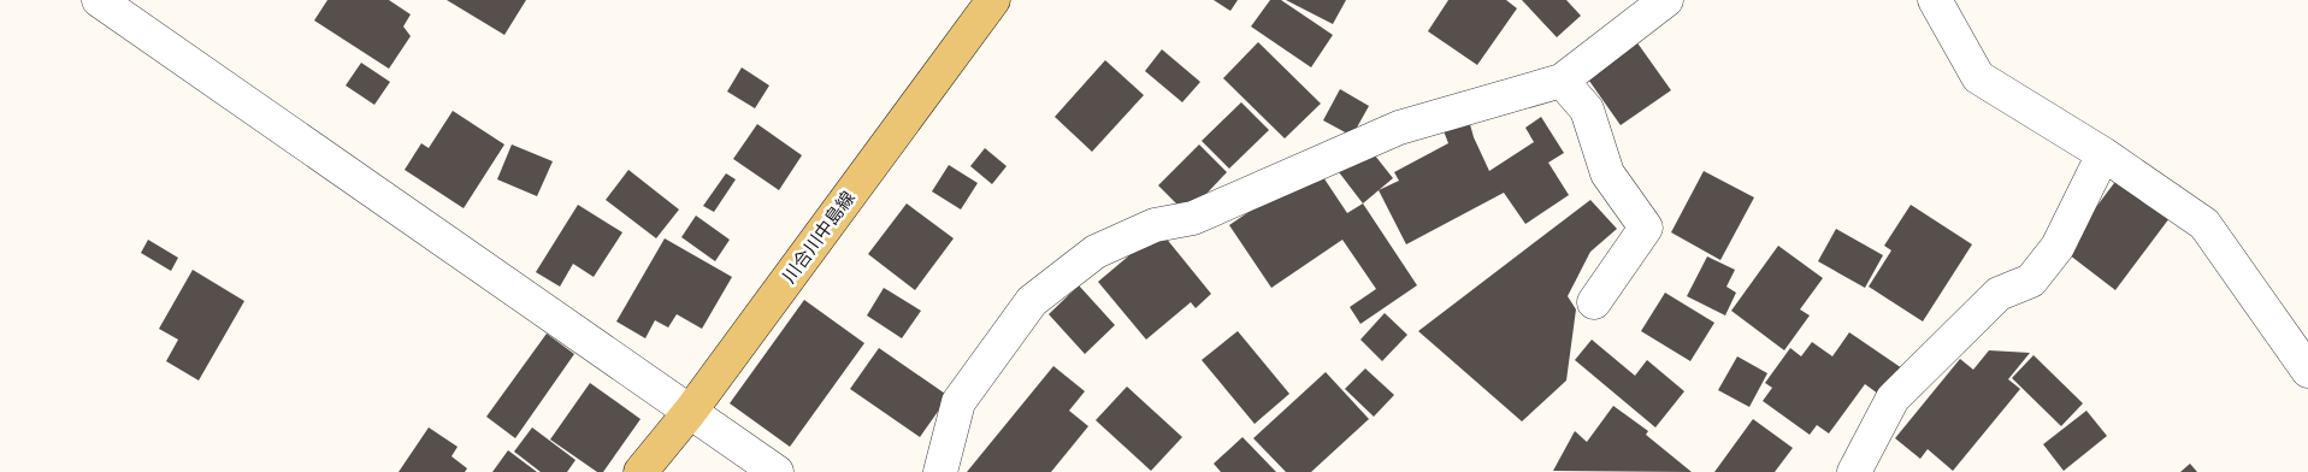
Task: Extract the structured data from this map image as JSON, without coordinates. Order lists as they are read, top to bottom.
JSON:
{
  "streets": {
    "main road": ["川合川中島線"]
  }
}
